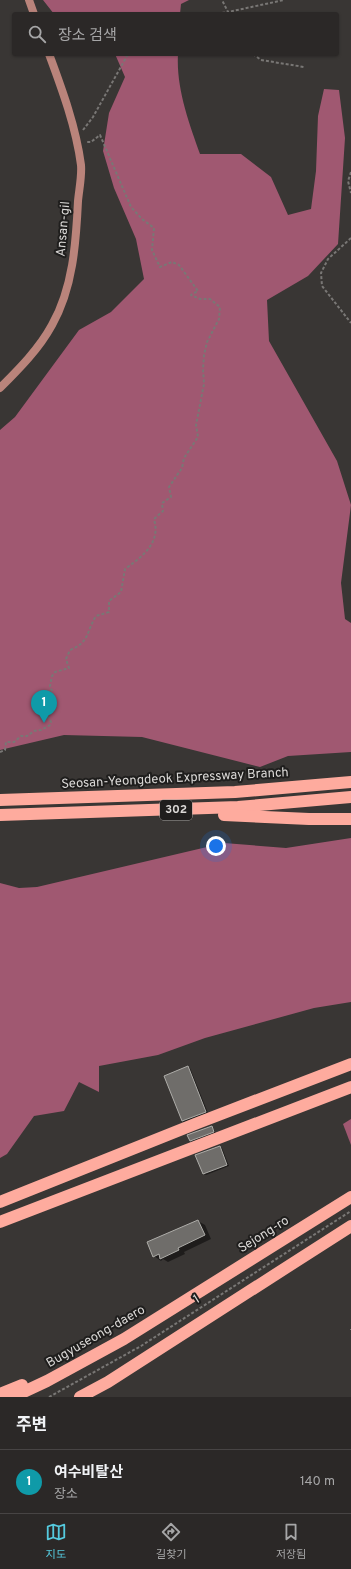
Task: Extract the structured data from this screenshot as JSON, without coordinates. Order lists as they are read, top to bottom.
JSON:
{
  "streets": {
    "highway": [
      "Seosan-Yeongdeok Expressway Branch",
      "302",
      "Sejong-ro",
      "Bugyuseong-daero"
    ],
    "street": ["Ansan-gil"],
    "path": ["1"]
  },
  "crossings": [
    ["Sejong-ro", "Bugyuseong-daero"]
  ],
  "page": {
    "search": "장소 검색",
    "pins": "1",
    "heading": "주변",
    "list": [
      {
        "mark": "1",
        "name": "여수비탈산",
        "note": "장소",
        "value": "140 m"
      }
    ],
    "nav": ["지도", "길찾기", "저장됨"]
  }
}
